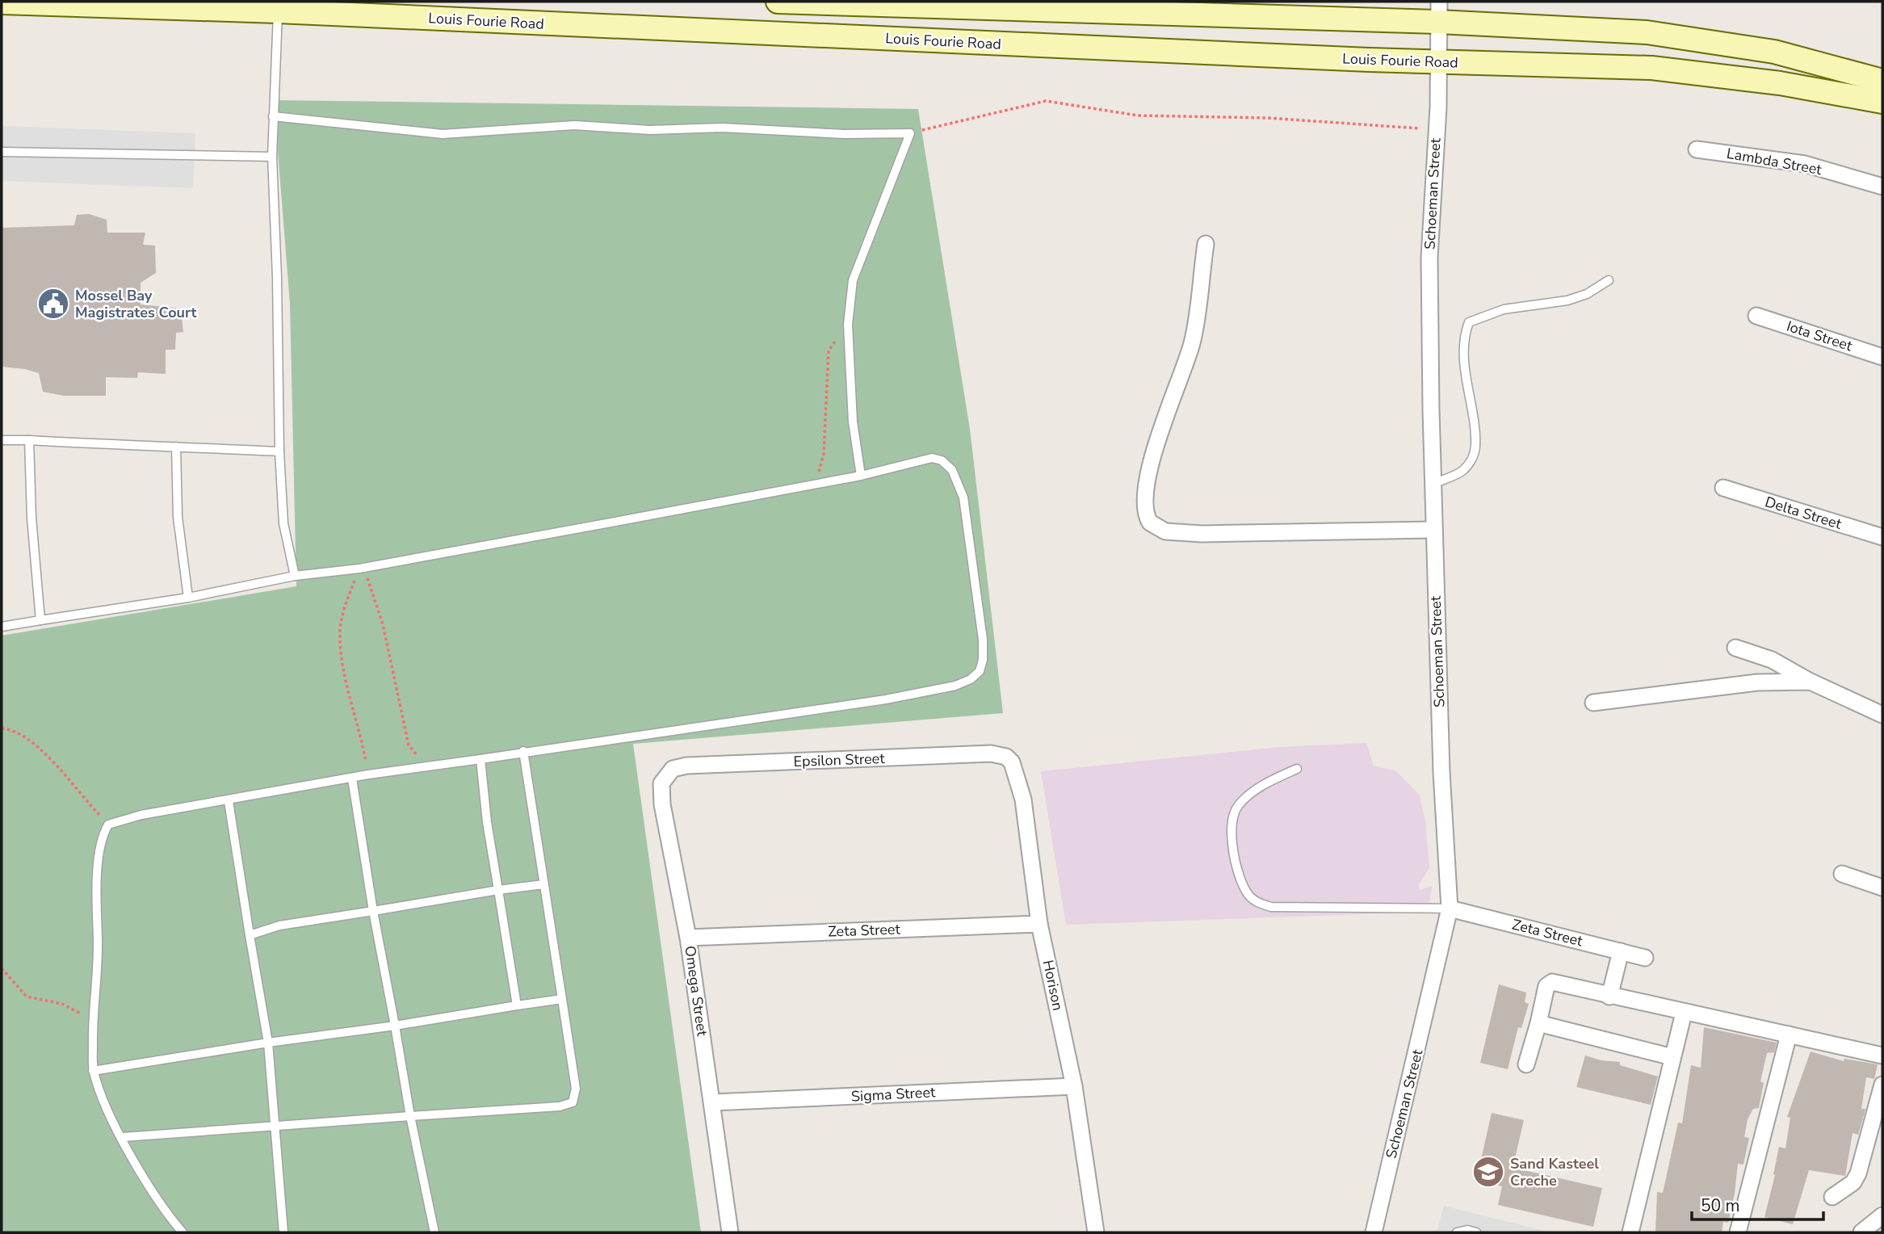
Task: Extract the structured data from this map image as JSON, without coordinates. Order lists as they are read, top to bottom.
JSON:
{
  "streets": {
    "main road": ["Louis Fourie Road"],
    "street": [
      "Lambda Street",
      "Schoeman Street",
      "Iota Street",
      "Delta Street",
      "Epsilon Street",
      "Zeta Street",
      "Horison",
      "Omega Street",
      "Sigma Street"
    ]
  },
  "crossings": [
    ["Louis Fourie Road", "Schoeman Street"],
    ["Schoeman Street", "Zeta Street"],
    ["Epsilon Street", "Horison"],
    ["Epsilon Street", "Omega Street"],
    ["Zeta Street", "Horison"],
    ["Zeta Street", "Omega Street"],
    ["Horison", "Sigma Street"],
    ["Omega Street", "Sigma Street"]
  ],
  "places": {
    "public building": ["Mossel Bay Magistrates Court"],
    "school or university": ["Sand Kasteel Creche"]
  },
  "scale_bar": "50 m"
}
